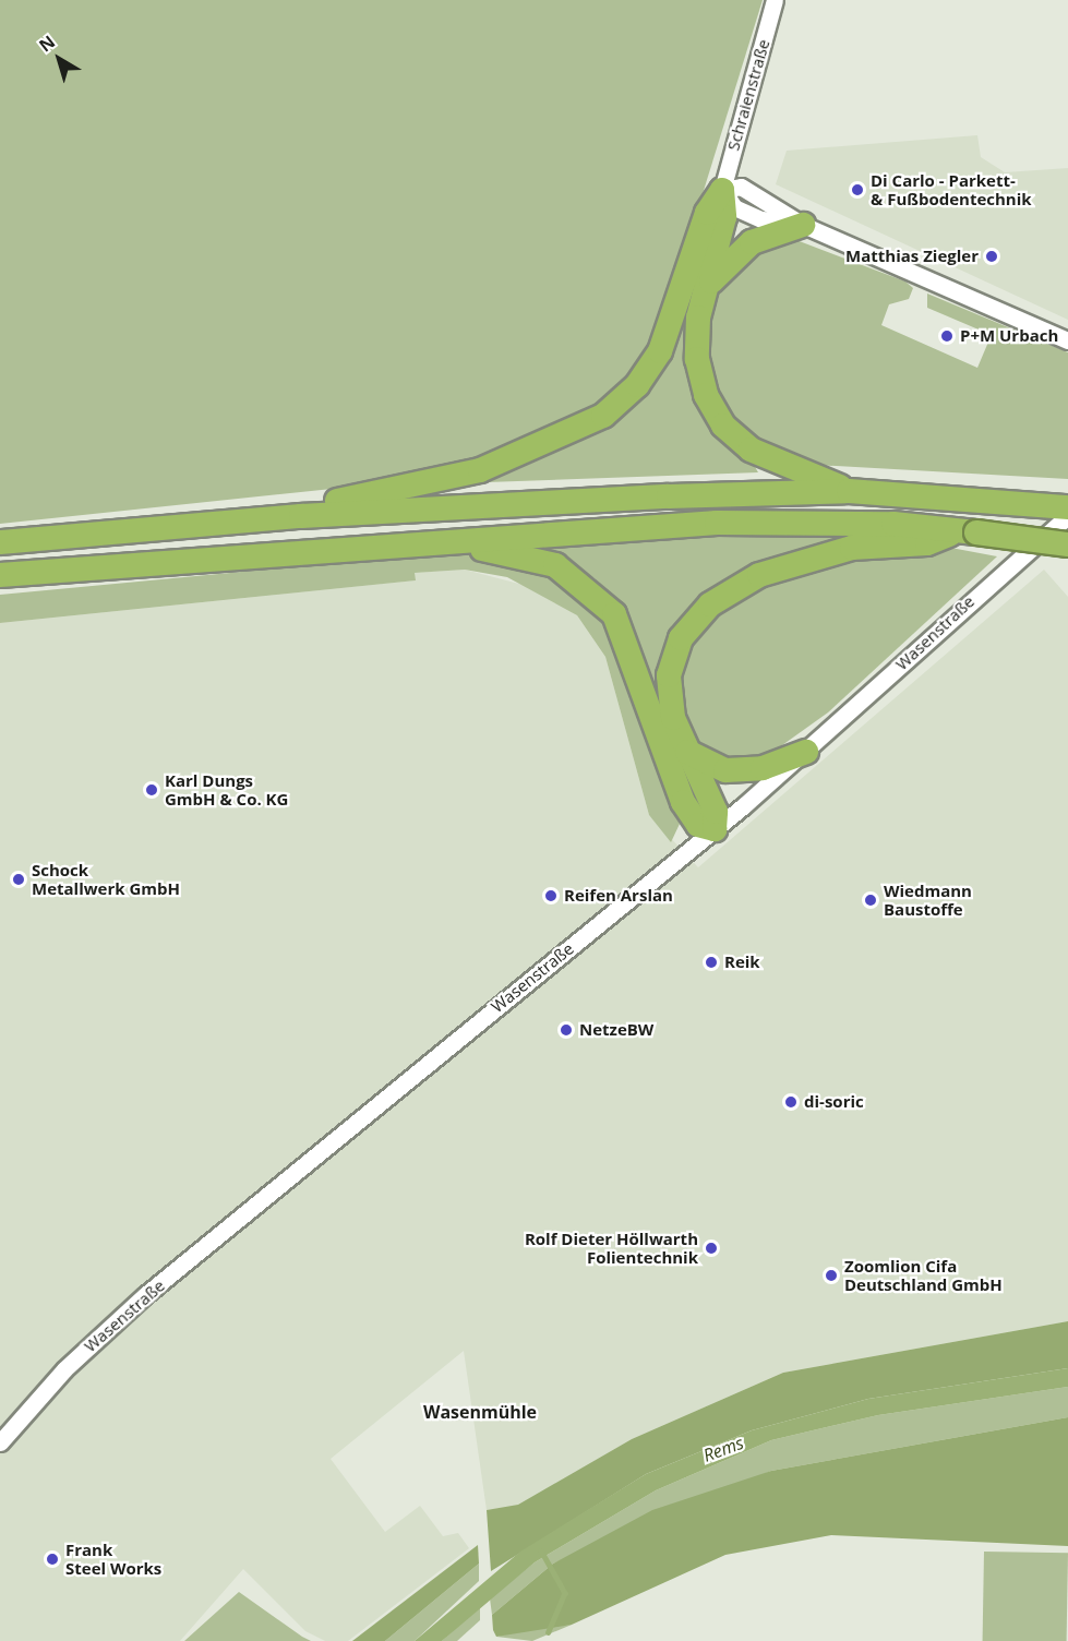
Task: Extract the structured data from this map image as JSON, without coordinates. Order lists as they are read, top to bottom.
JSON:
{
  "streets": {
    "street": ["Schraienstraße", "Wasenstraße"]
  },
  "districts": ["Wasenmühle"],
  "water": ["Rems"],
  "places": [
    "Di Carlo - Parkett- & Fußbodentechnik",
    "Matthias Ziegler",
    "P+M Urbach",
    "Karl Dungs GmbH & Co. KG",
    "Schock Metallwerk GmbH",
    "Reifen Arslan",
    "Wiedmann Baustoffe",
    "Reik",
    "NetzeBW",
    "di-soric",
    "Rolf Dieter Höllwarth Folientechnik",
    "Zoomlion Cifa Deutschland GmbH",
    "Frank Steel Works"
  ],
  "north": "top left"
}
